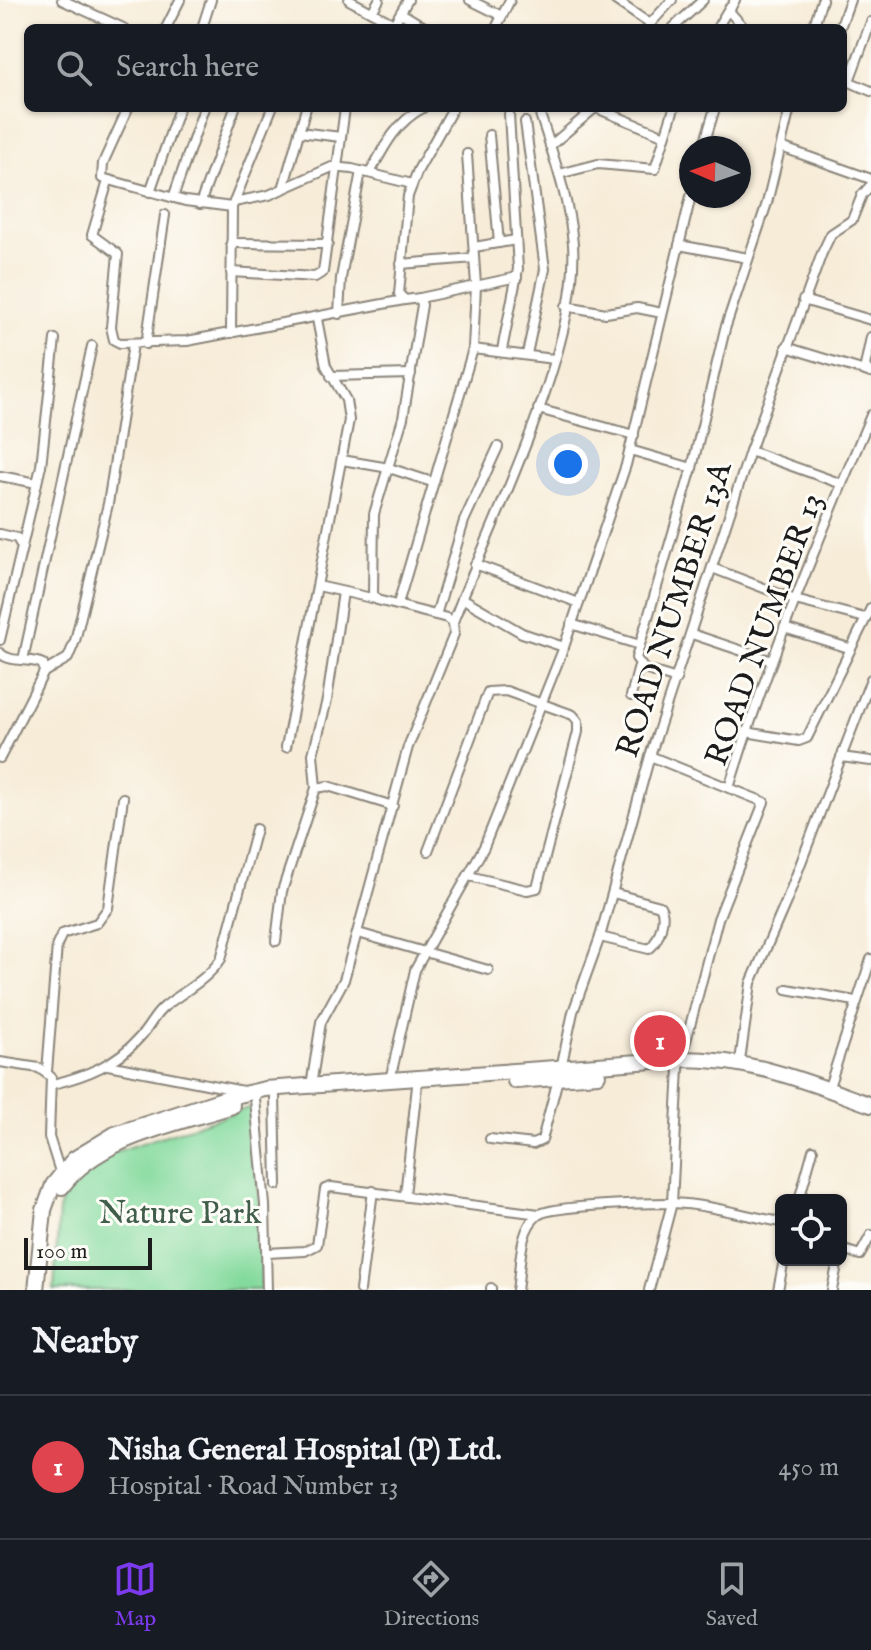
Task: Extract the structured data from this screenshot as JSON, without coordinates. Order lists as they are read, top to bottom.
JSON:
{
  "streets": {
    "street": ["ROAD NUMBER 13A", "ROAD NUMBER 13"]
  },
  "parks": ["Nature Park"],
  "scale_bar": "100 m",
  "north": "left",
  "page": {
    "search": "Search here",
    "pins": "1",
    "scale": "100 m",
    "heading": "Nearby",
    "list": [
      {
        "mark": "1",
        "name": "Nisha General Hospital (P) Ltd.",
        "note": "Hospital · Road Number 13",
        "value": "450 m"
      }
    ],
    "nav": ["Map", "Directions", "Saved"]
  }
}
